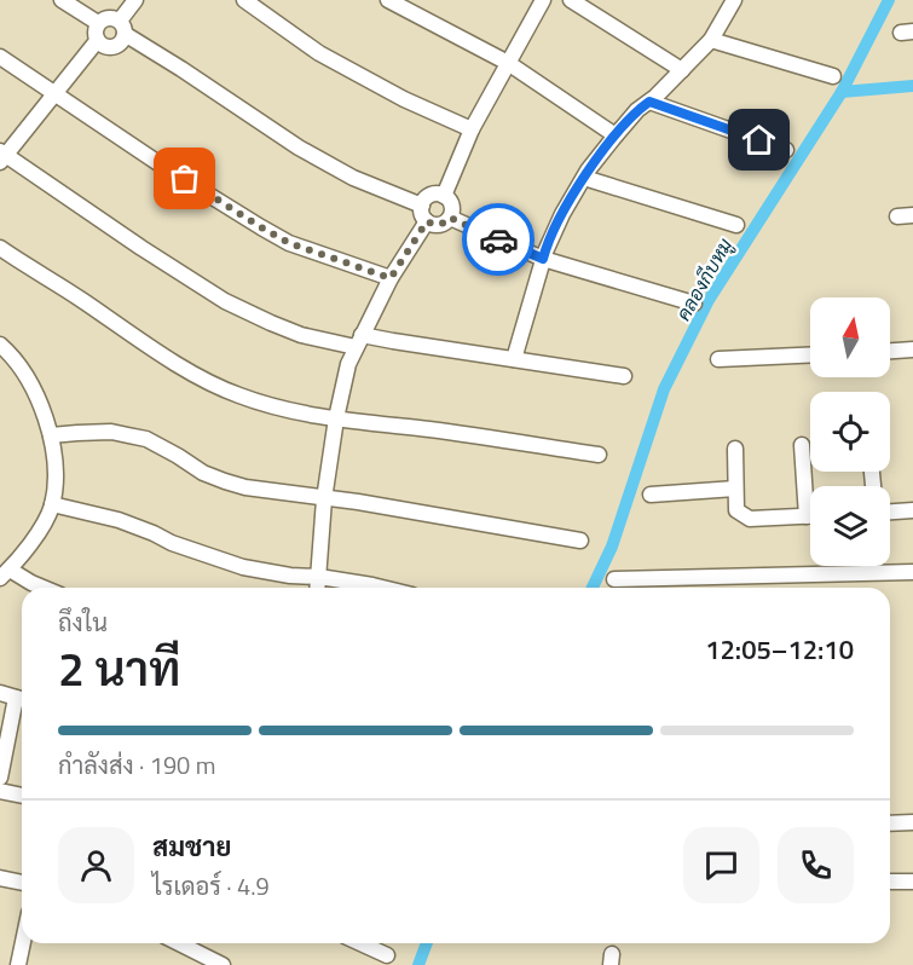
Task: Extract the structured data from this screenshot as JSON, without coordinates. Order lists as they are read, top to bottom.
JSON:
{
  "water": ["คลองกีบหมู"],
  "north": "top",
  "page": {
    "heading": ["2 นาที", "ถึงใน", "12:05–12:10"],
    "panel": ["สมชาย", "ไรเดอร์ · 4.9"],
    "bar": "กำลังส่ง · 190 m"
  }
}
